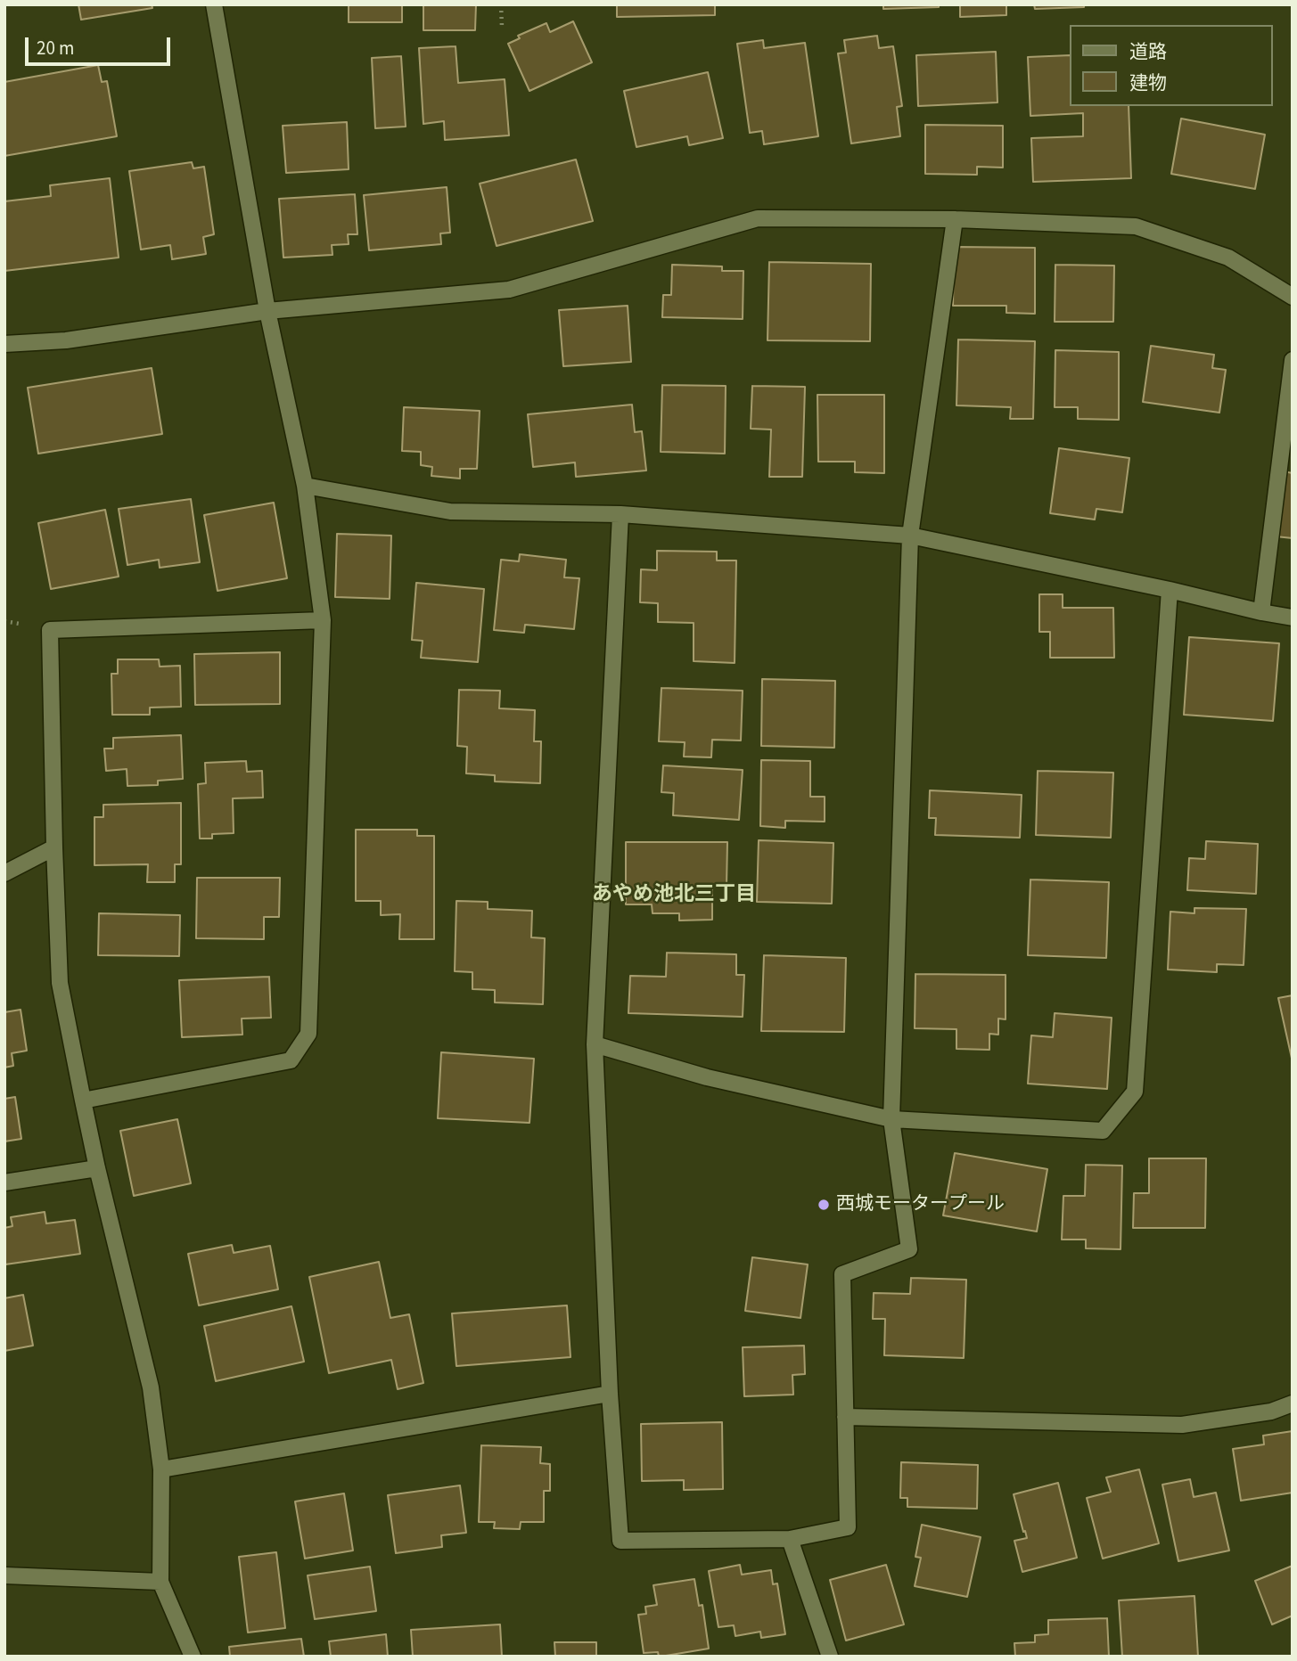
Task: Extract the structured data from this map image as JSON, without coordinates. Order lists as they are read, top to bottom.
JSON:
{
  "districts": ["あやめ池北三丁目"],
  "places": ["西城モータープール"],
  "legend": ["道路", "建物"],
  "scale_bar": "20 m"
}
